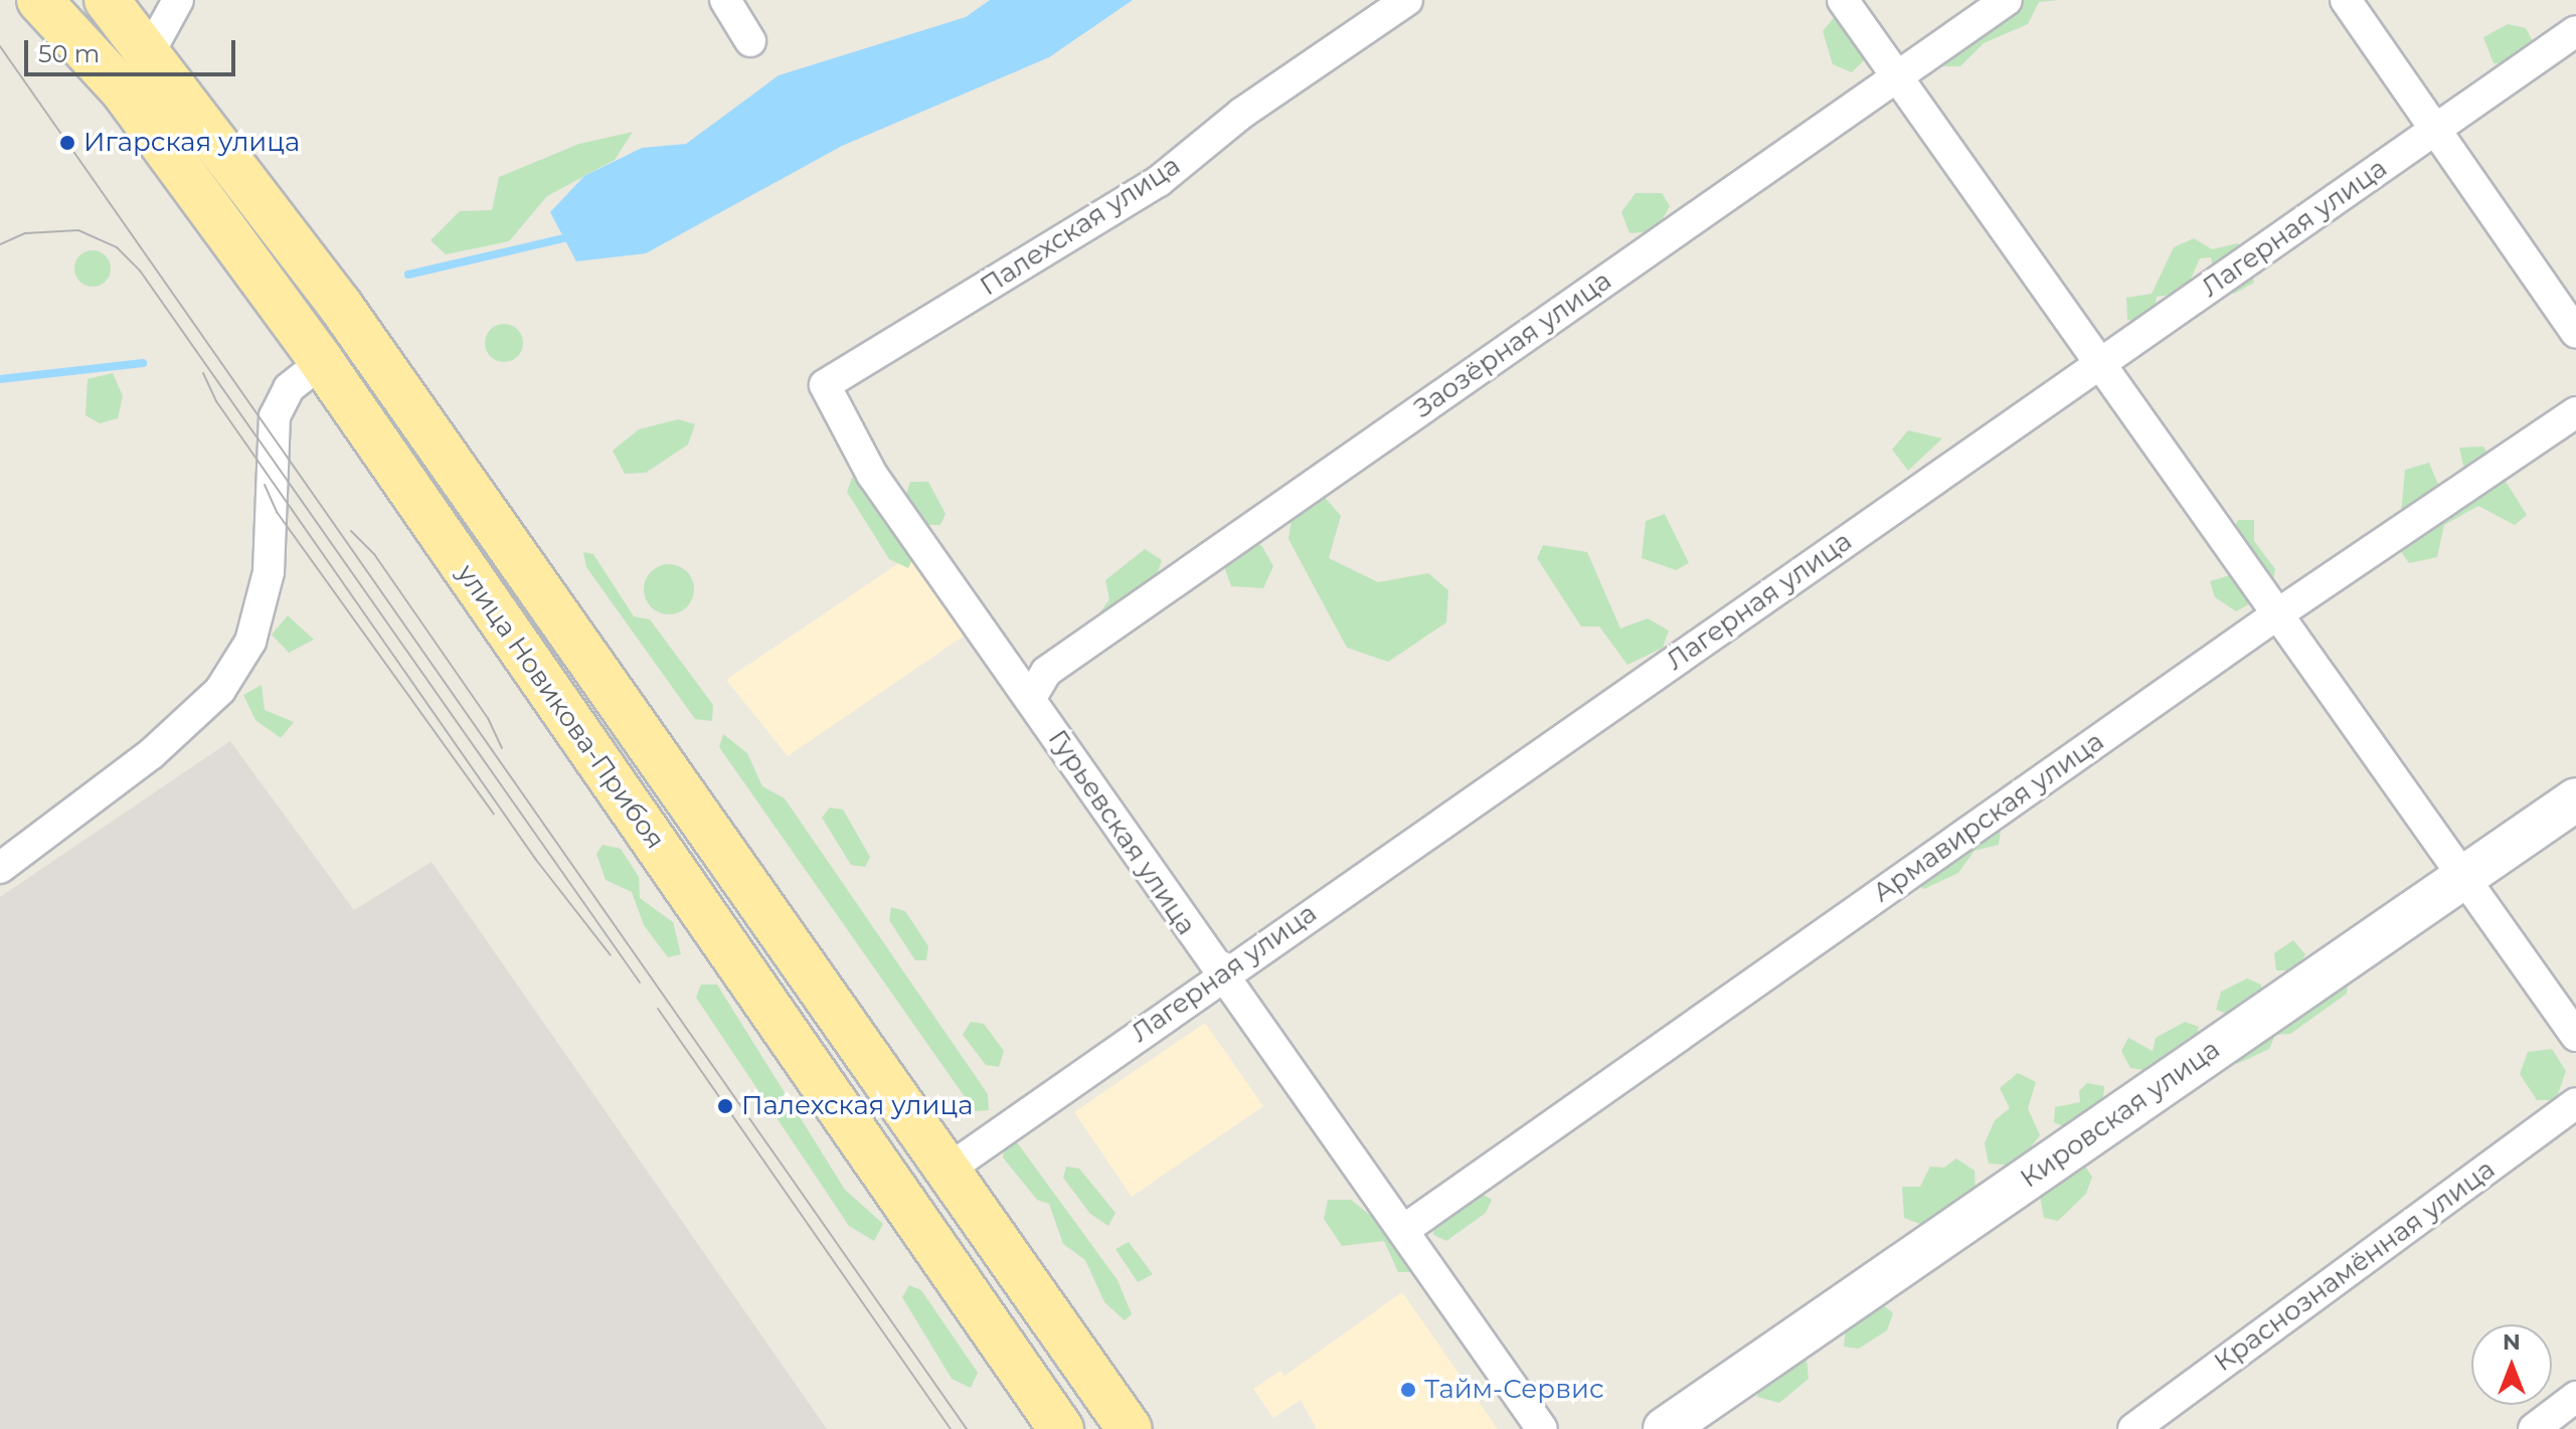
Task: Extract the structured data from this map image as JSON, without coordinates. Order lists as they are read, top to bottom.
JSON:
{
  "streets": {
    "main road": ["улица Новикова-Прибоя"],
    "street": [
      "Палехская улица",
      "Лагерная улица",
      "Заозёрная улица",
      "Армавирская улица",
      "Гурьевская улица",
      "Кировская улица",
      "Краснознамённая улица"
    ]
  },
  "crossings": [
    ["Палехская улица", "Гурьевская улица"],
    ["Лагерная улица", "улица Новикова-Прибоя"],
    ["Лагерная улица", "Гурьевская улица"],
    ["Заозёрная улица", "Гурьевская улица"],
    ["Армавирская улица", "Гурьевская улица"]
  ],
  "places": ["Игарская улица", "Палехская улица", "Тайм-Сервис"],
  "scale_bar": "50 m",
  "north": "top"
}
